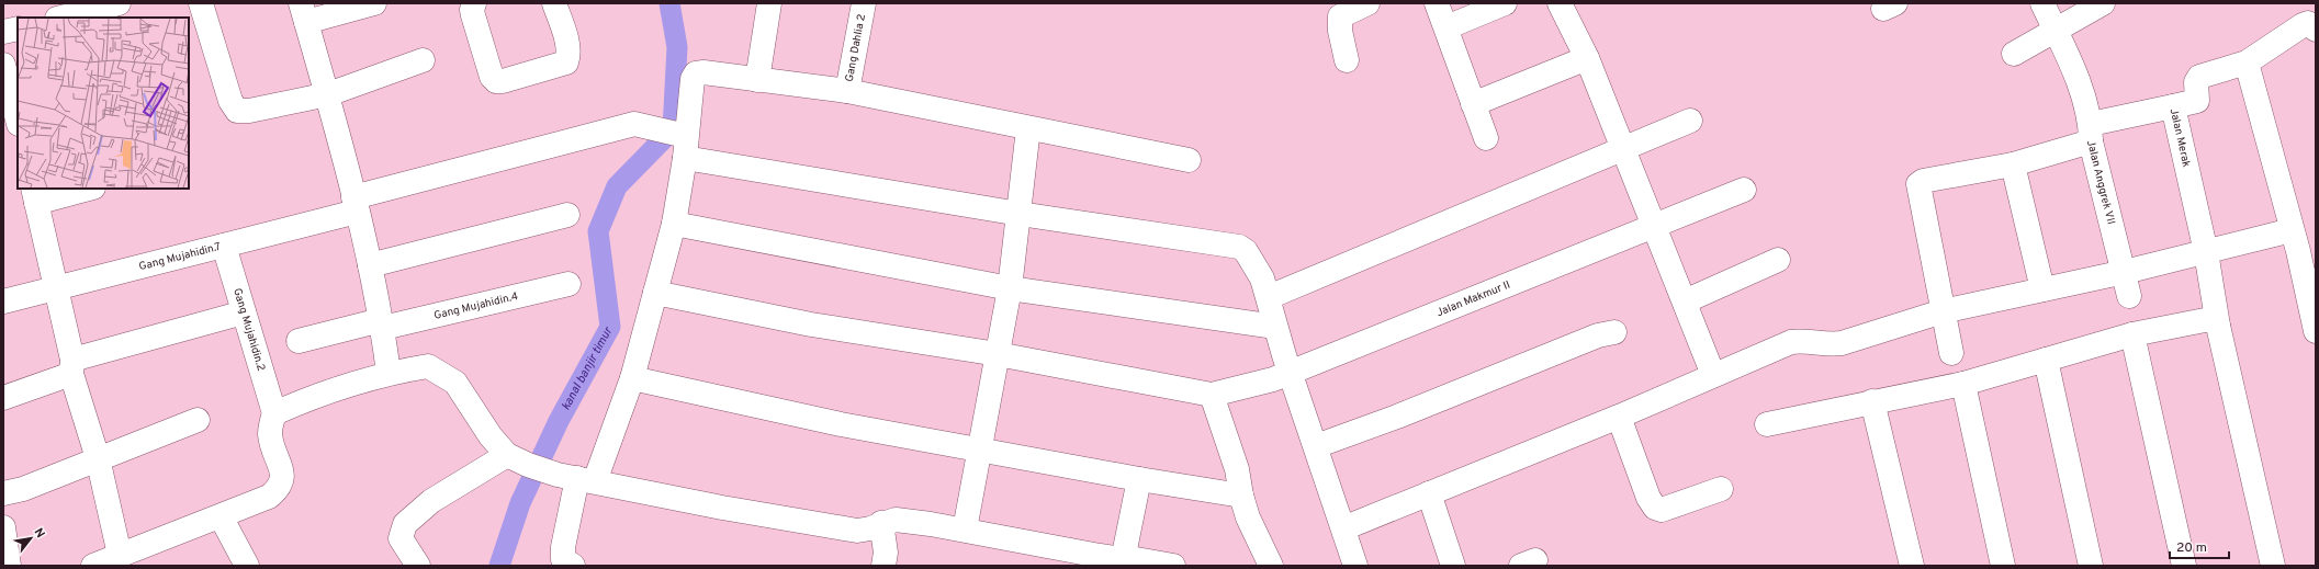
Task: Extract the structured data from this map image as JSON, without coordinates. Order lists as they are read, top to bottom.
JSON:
{
  "streets": {
    "street": [
      "Gang Dahlia 2",
      "Jalan Merak",
      "Jalan Anggrek VII",
      "Gang Mujahidin.7",
      "Jalan Makmur II",
      "Gang Mujahidin.4",
      "Gang Mujahidin.2"
    ]
  },
  "crossings": [
    ["Jalan Merak", "Jalan Anggrek VII"],
    ["Gang Mujahidin.7", "Gang Mujahidin.2"]
  ],
  "water": ["kanal banjir timur"],
  "scale_bar": "20 m",
  "north": "top right"
}
